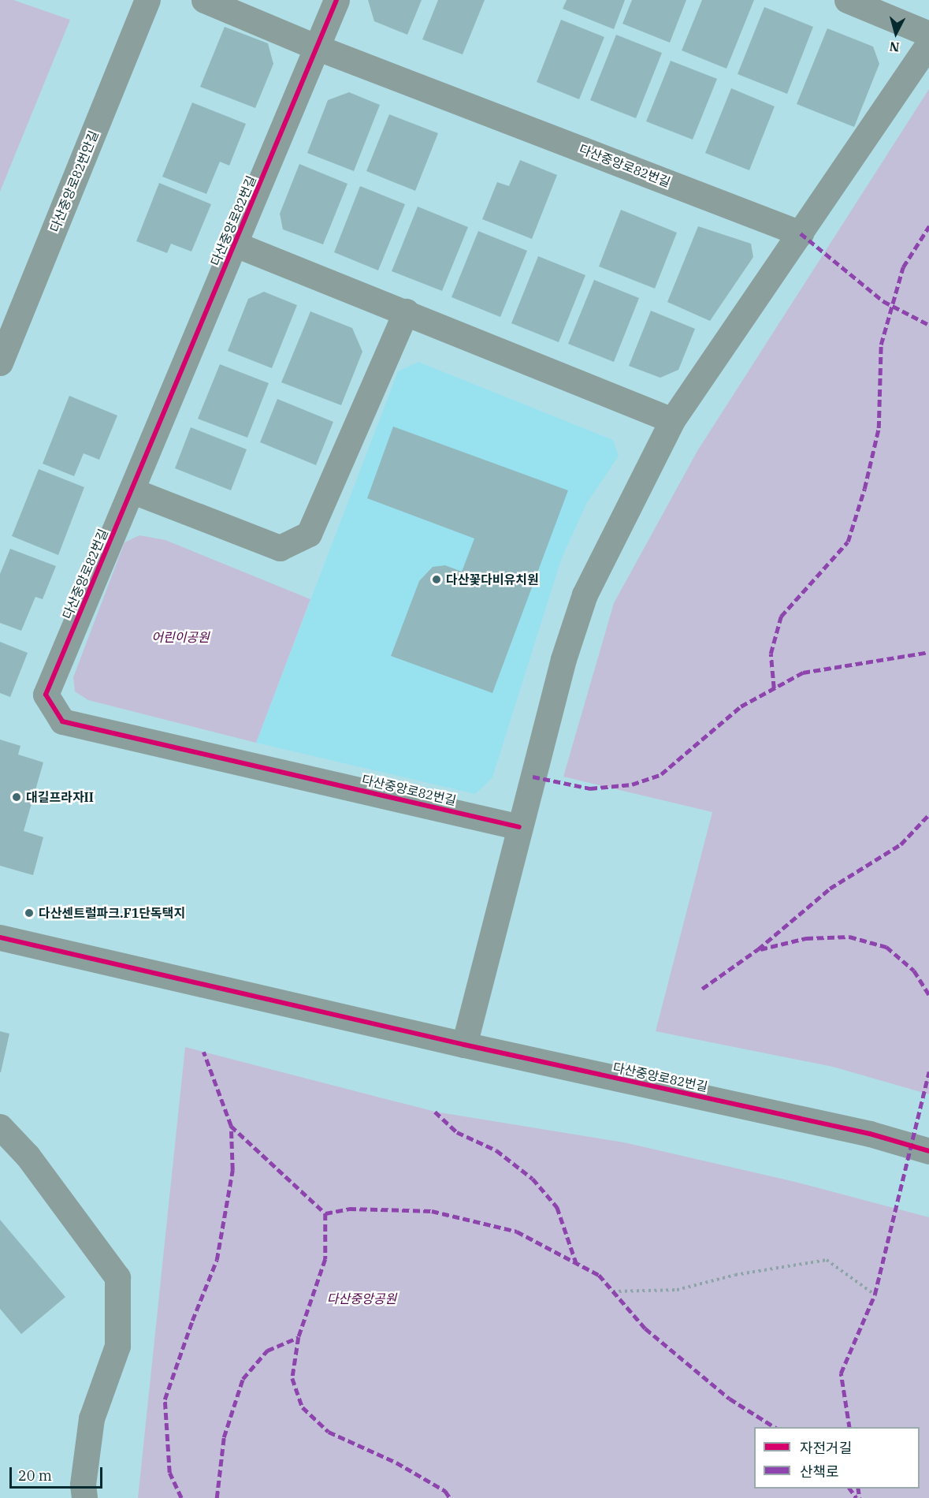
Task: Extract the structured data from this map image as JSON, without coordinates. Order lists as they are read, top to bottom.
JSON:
{
  "streets": {
    "street": ["다산중앙로82번길", "다산중앙로82번안길"]
  },
  "parks": ["어린이공원", "다산중앙공원"],
  "places": ["다산꽃다비유치원", "대길프라자II", "다산센트럴파크.F1단독택지"],
  "legend": ["자전거길", "산책로"],
  "scale_bar": "20 m",
  "north": "bottom"
}
